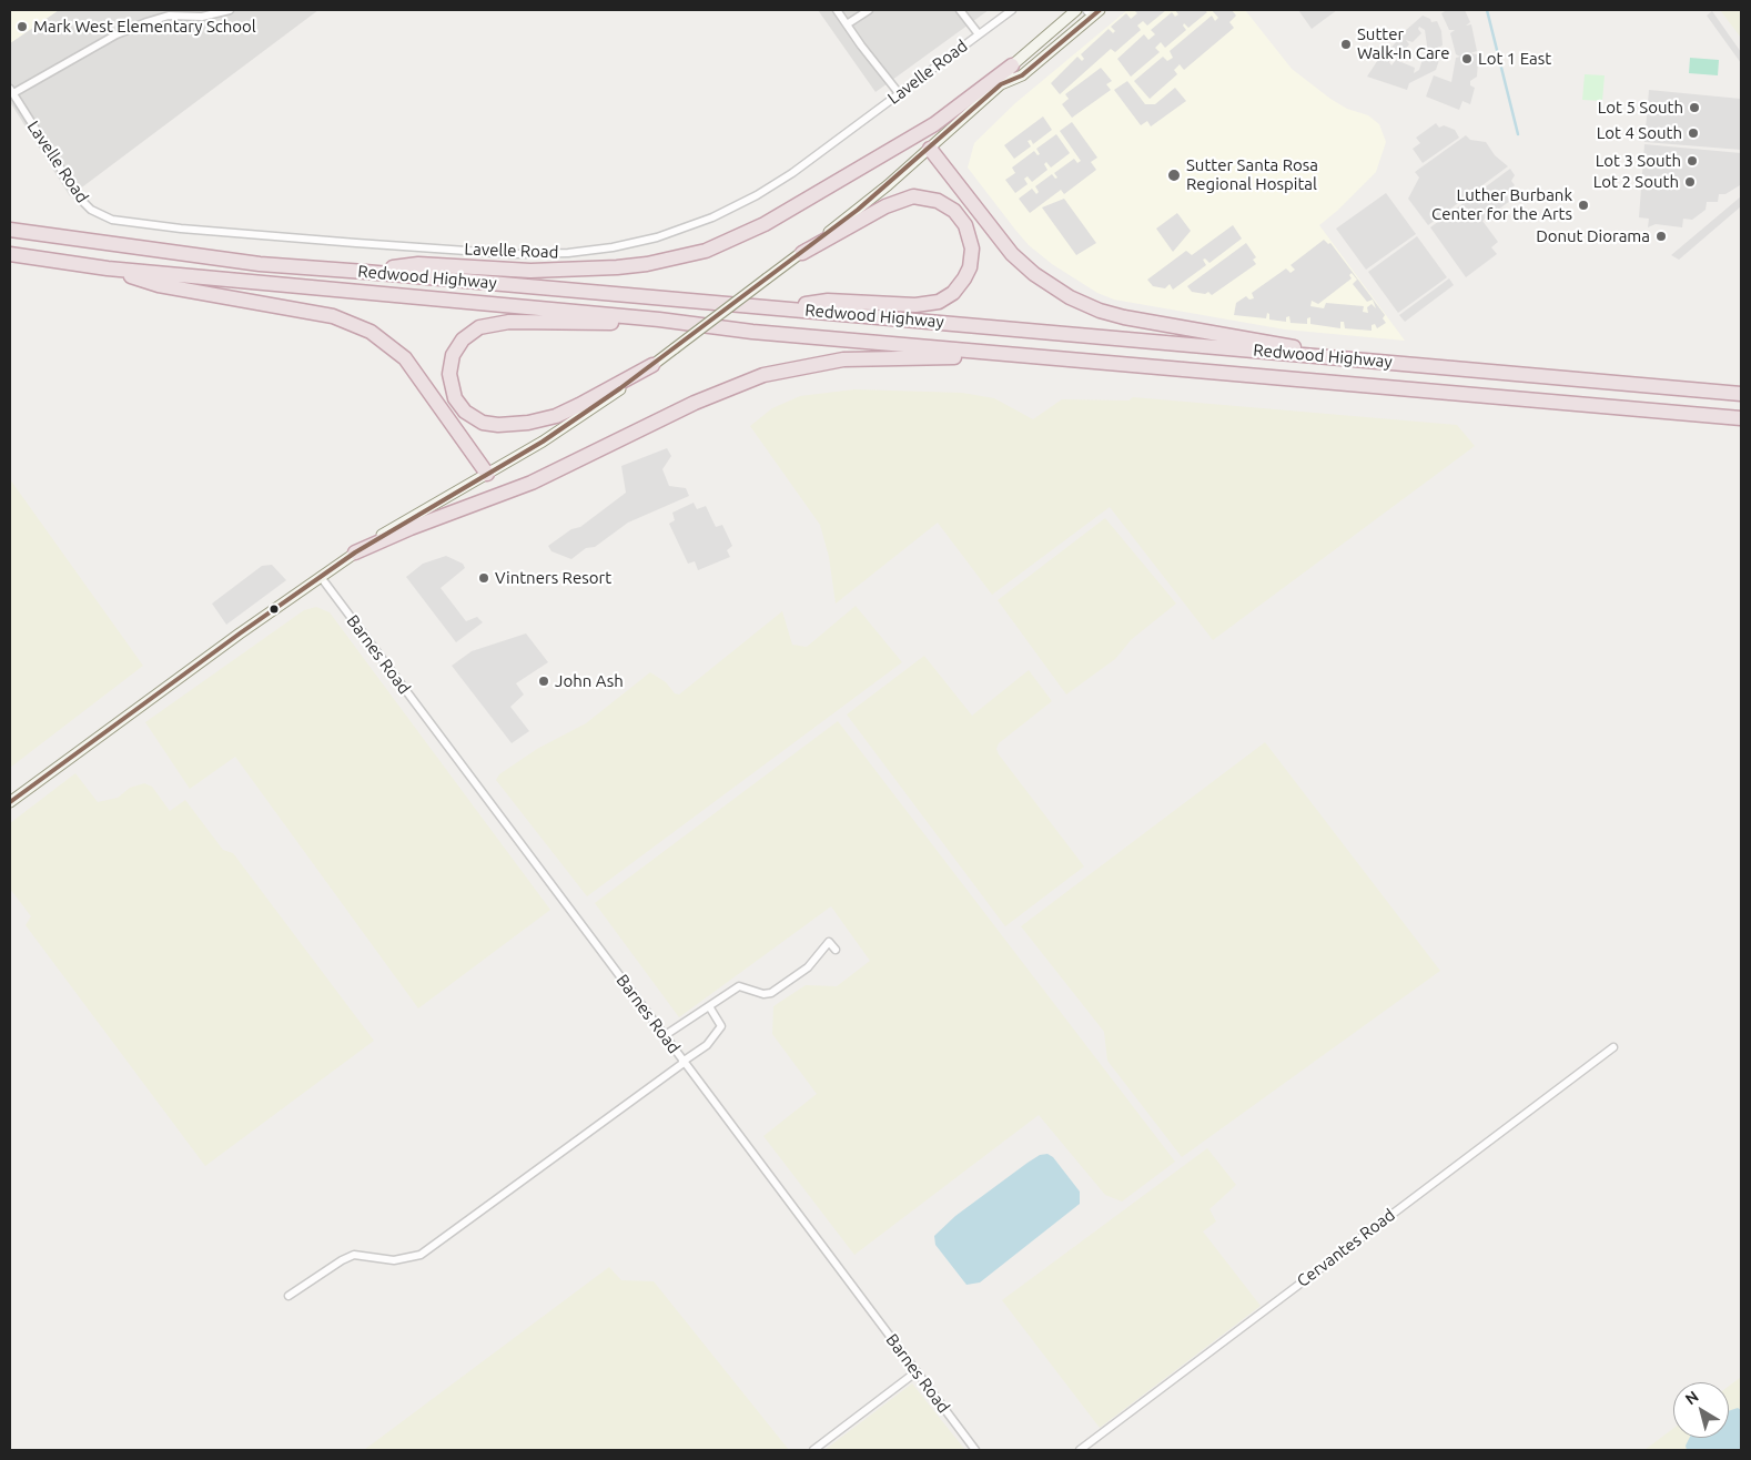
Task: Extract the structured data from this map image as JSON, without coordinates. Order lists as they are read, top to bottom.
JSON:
{
  "streets": {
    "highway": ["Redwood Highway"],
    "street": ["Lavelle Road", "Barnes Road", "Cervantes Road"]
  },
  "places": [
    "Mark West Elementary School",
    "Sutter Walk-In Care",
    "Lot 1 East",
    "Lot 5 South",
    "Lot 4 South",
    "Lot 3 South",
    "Sutter Santa Rosa Regional Hospital",
    "Lot 2 South",
    "Luther Burbank Center for the Arts",
    "Donut Diorama",
    "Vintners Resort",
    "John Ash"
  ],
  "north": "top left"
}
